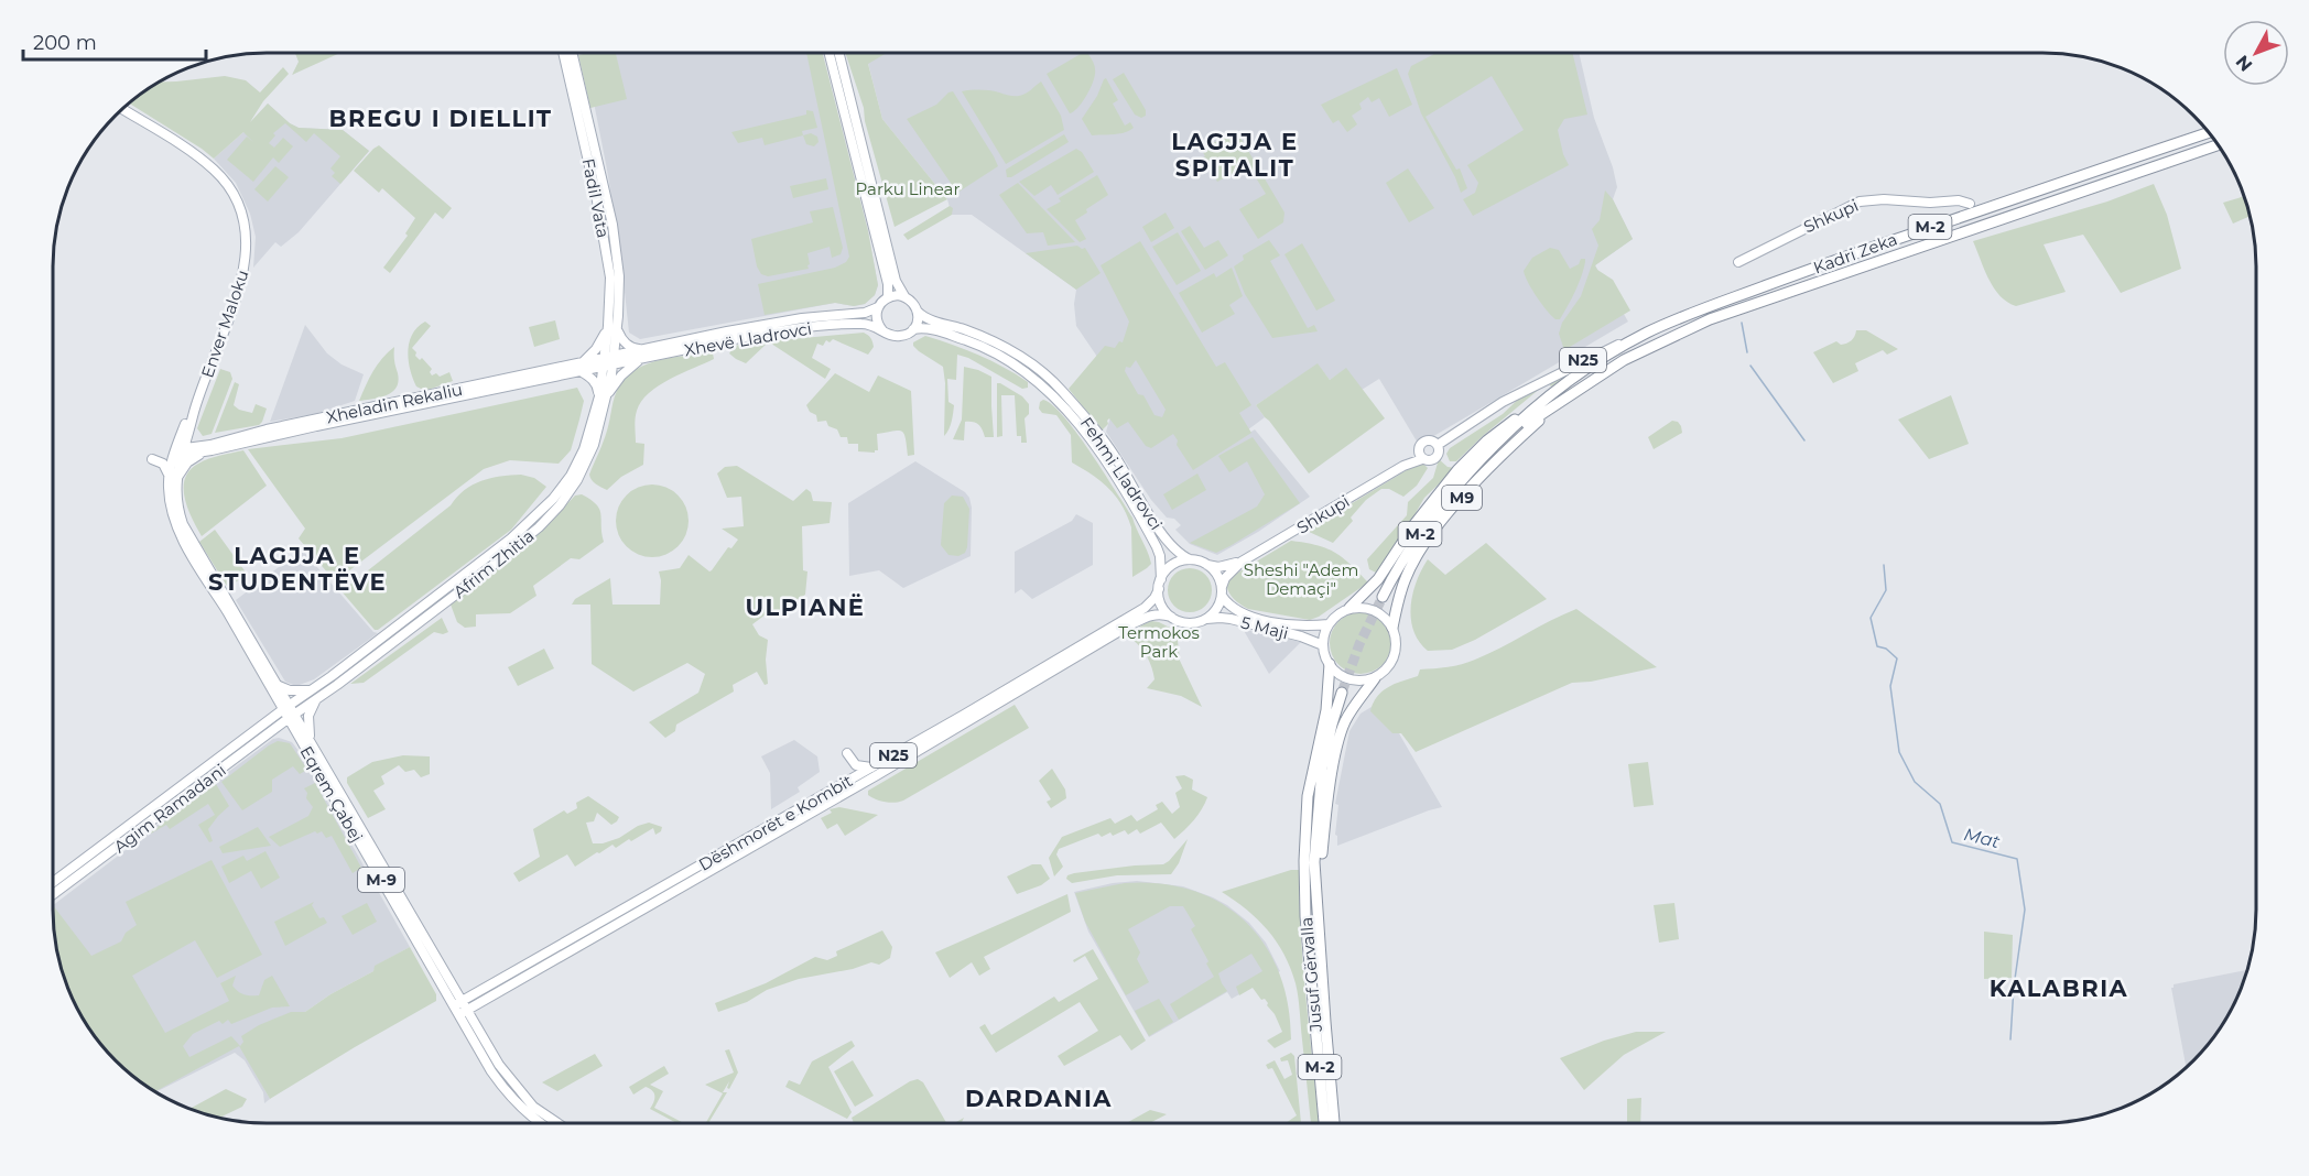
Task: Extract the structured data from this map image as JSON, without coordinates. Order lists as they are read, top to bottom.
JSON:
{
  "streets": {
    "highway": [
      "M-2",
      "Kadri Zeka",
      "M9",
      "Jusuf Gërvalla"
    ],
    "main road": [
      "Fadil Vata",
      "Shkupi",
      "Enver Maloku",
      "Xhevë Lladrovci",
      "N25",
      "Xheladin Rekaliu",
      "Fehmi Lladrovci",
      "Afrim Zhitia",
      "5 Maji",
      "Eqrem Çabej",
      "Agim Ramadani",
      "Dëshmorët e Kombit",
      "M-9"
    ]
  },
  "crossings": [
    ["Fadil Vata", "Xhevë Lladrovci"],
    ["Fadil Vata", "Xheladin Rekaliu"],
    ["Fadil Vata", "Afrim Zhitia"],
    ["Shkupi", "Kadri Zeka"],
    ["Shkupi", "Fehmi Lladrovci"],
    ["Shkupi", "5 Maji"],
    ["Shkupi", "Dëshmorët e Kombit"],
    ["M-2", "Kadri Zeka"],
    ["M-2", "M9"],
    ["M-2", "Jusuf Gërvalla"],
    ["Kadri Zeka", "M9"],
    ["Enver Maloku", "Xheladin Rekaliu"],
    ["Enver Maloku", "Eqrem Çabej"],
    ["Xhevë Lladrovci", "Xheladin Rekaliu"],
    ["Xhevë Lladrovci", "Fehmi Lladrovci"],
    ["Xhevë Lladrovci", "Afrim Zhitia"],
    ["Xheladin Rekaliu", "Afrim Zhitia"],
    ["Xheladin Rekaliu", "Eqrem Çabej"],
    ["Fehmi Lladrovci", "5 Maji"],
    ["Fehmi Lladrovci", "Dëshmorët e Kombit"],
    ["M9", "5 Maji"],
    ["Afrim Zhitia", "Eqrem Çabej"],
    ["Afrim Zhitia", "Agim Ramadani"],
    ["5 Maji", "Dëshmorët e Kombit"],
    ["Eqrem Çabej", "Agim Ramadani"],
    ["Eqrem Çabej", "Dëshmorët e Kombit"],
    ["Eqrem Çabej", "M-9"],
    ["Dëshmorët e Kombit", "M-9"]
  ],
  "districts": [
    "BREGU I DIELLIT",
    "LAGJJA E SPITALIT",
    "LAGJJA E STUDENTËVE",
    "ULPIANË",
    "KALABRIA",
    "DARDANIA"
  ],
  "water": ["Mat"],
  "parks": ["Parku Linear", "Sheshi \"Adem Demaçi\"", "Termokos Park"],
  "scale_bar": "200 m",
  "north": "bottom left"
}
